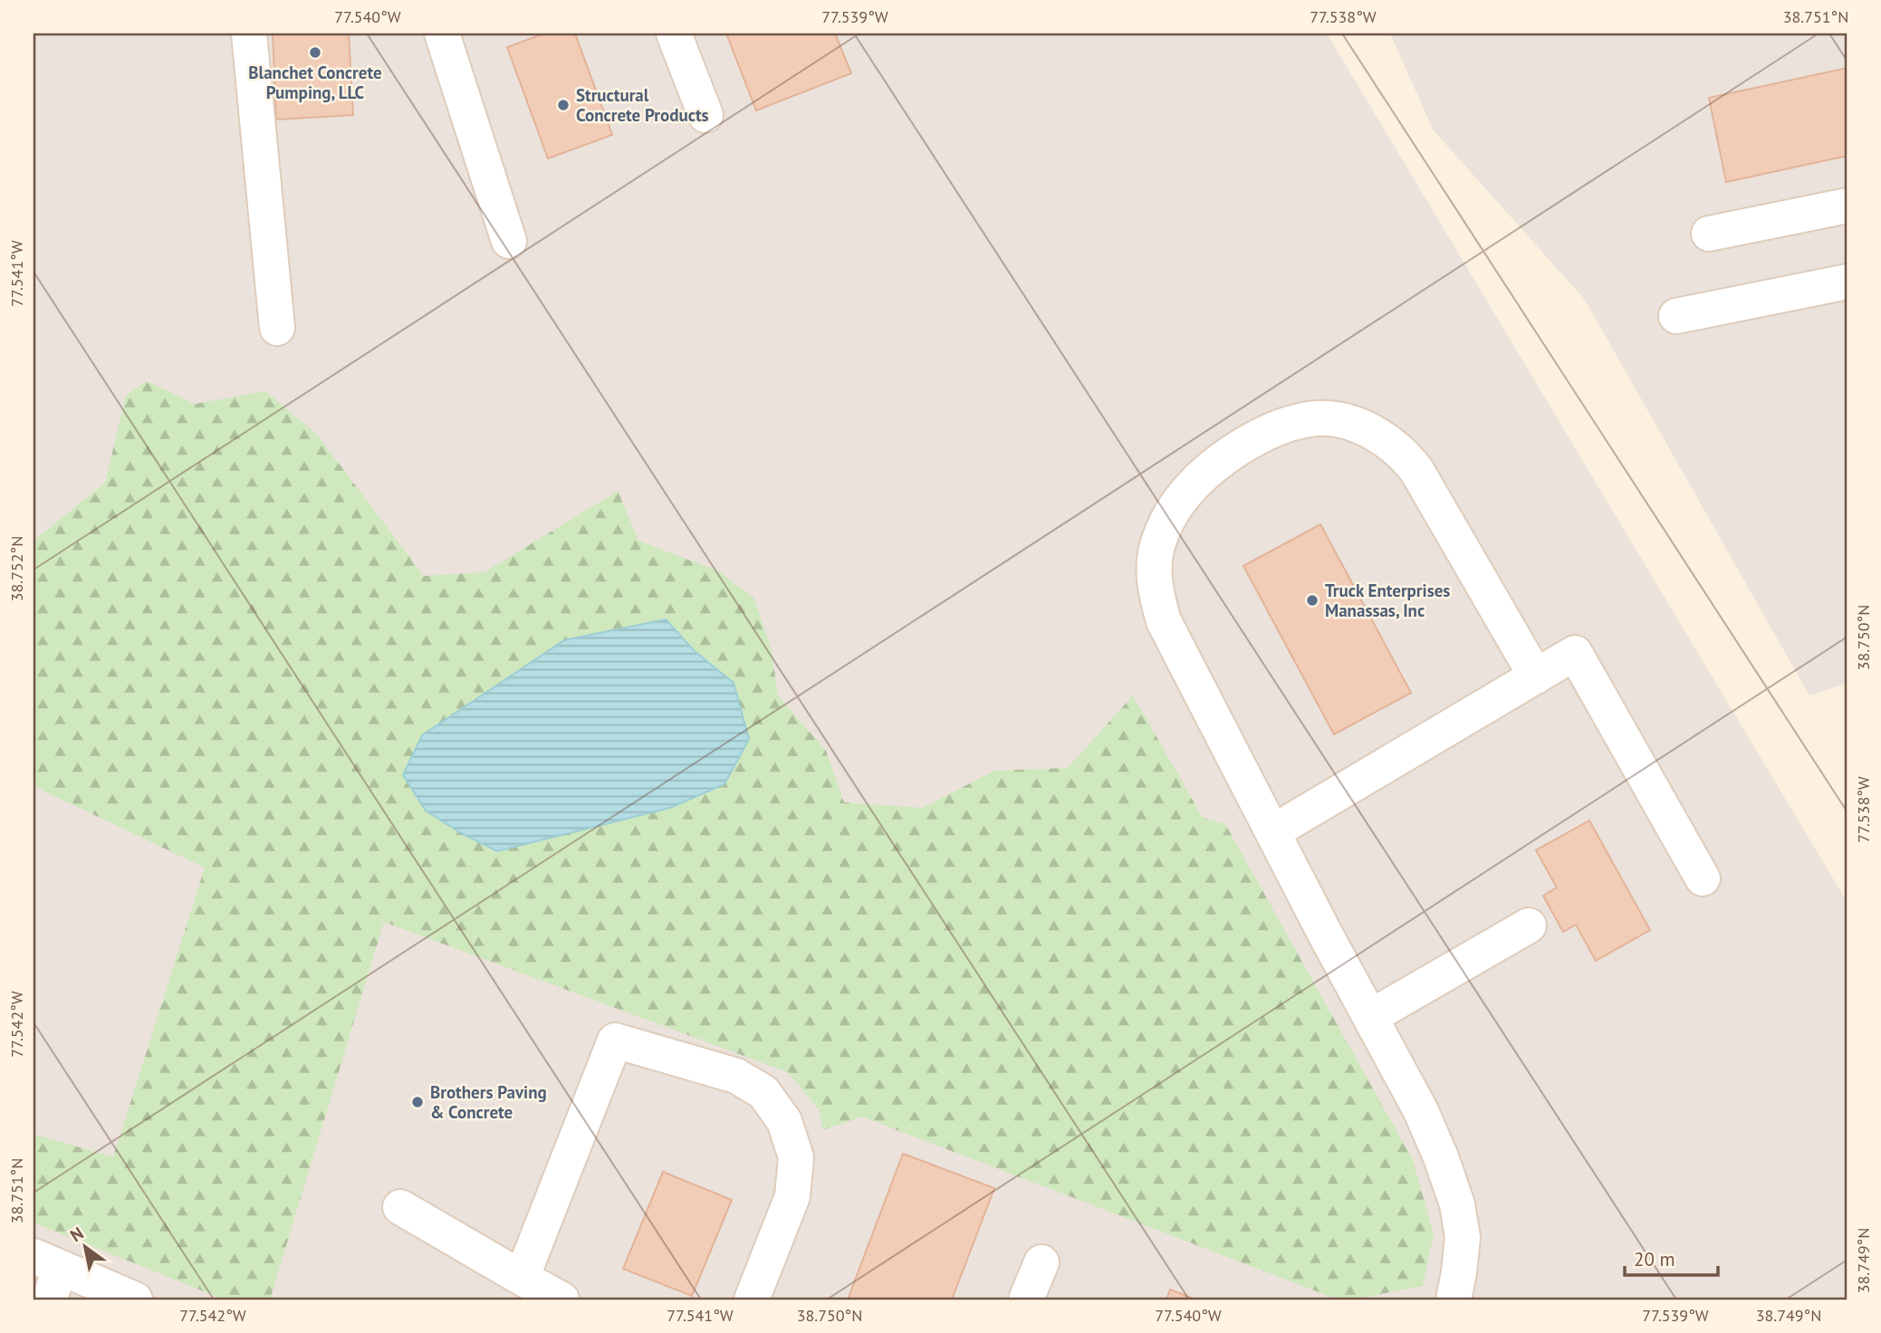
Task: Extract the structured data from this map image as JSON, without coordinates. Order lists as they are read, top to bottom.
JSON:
{
  "places": [
    "Blanchet Concrete Pumping, LLC",
    "Structural Concrete Products",
    "Truck Enterprises Manassas, Inc",
    "Brothers Paving & Concrete"
  ],
  "scale_bar": "20 m",
  "north": "top left",
  "coordinates": [
    "77.540°W",
    "77.539°W",
    "77.538°W",
    "38.751°N",
    "77.541°W",
    "38.752°N",
    "38.750°N",
    "77.542°W",
    "38.749°N"
  ]
}
